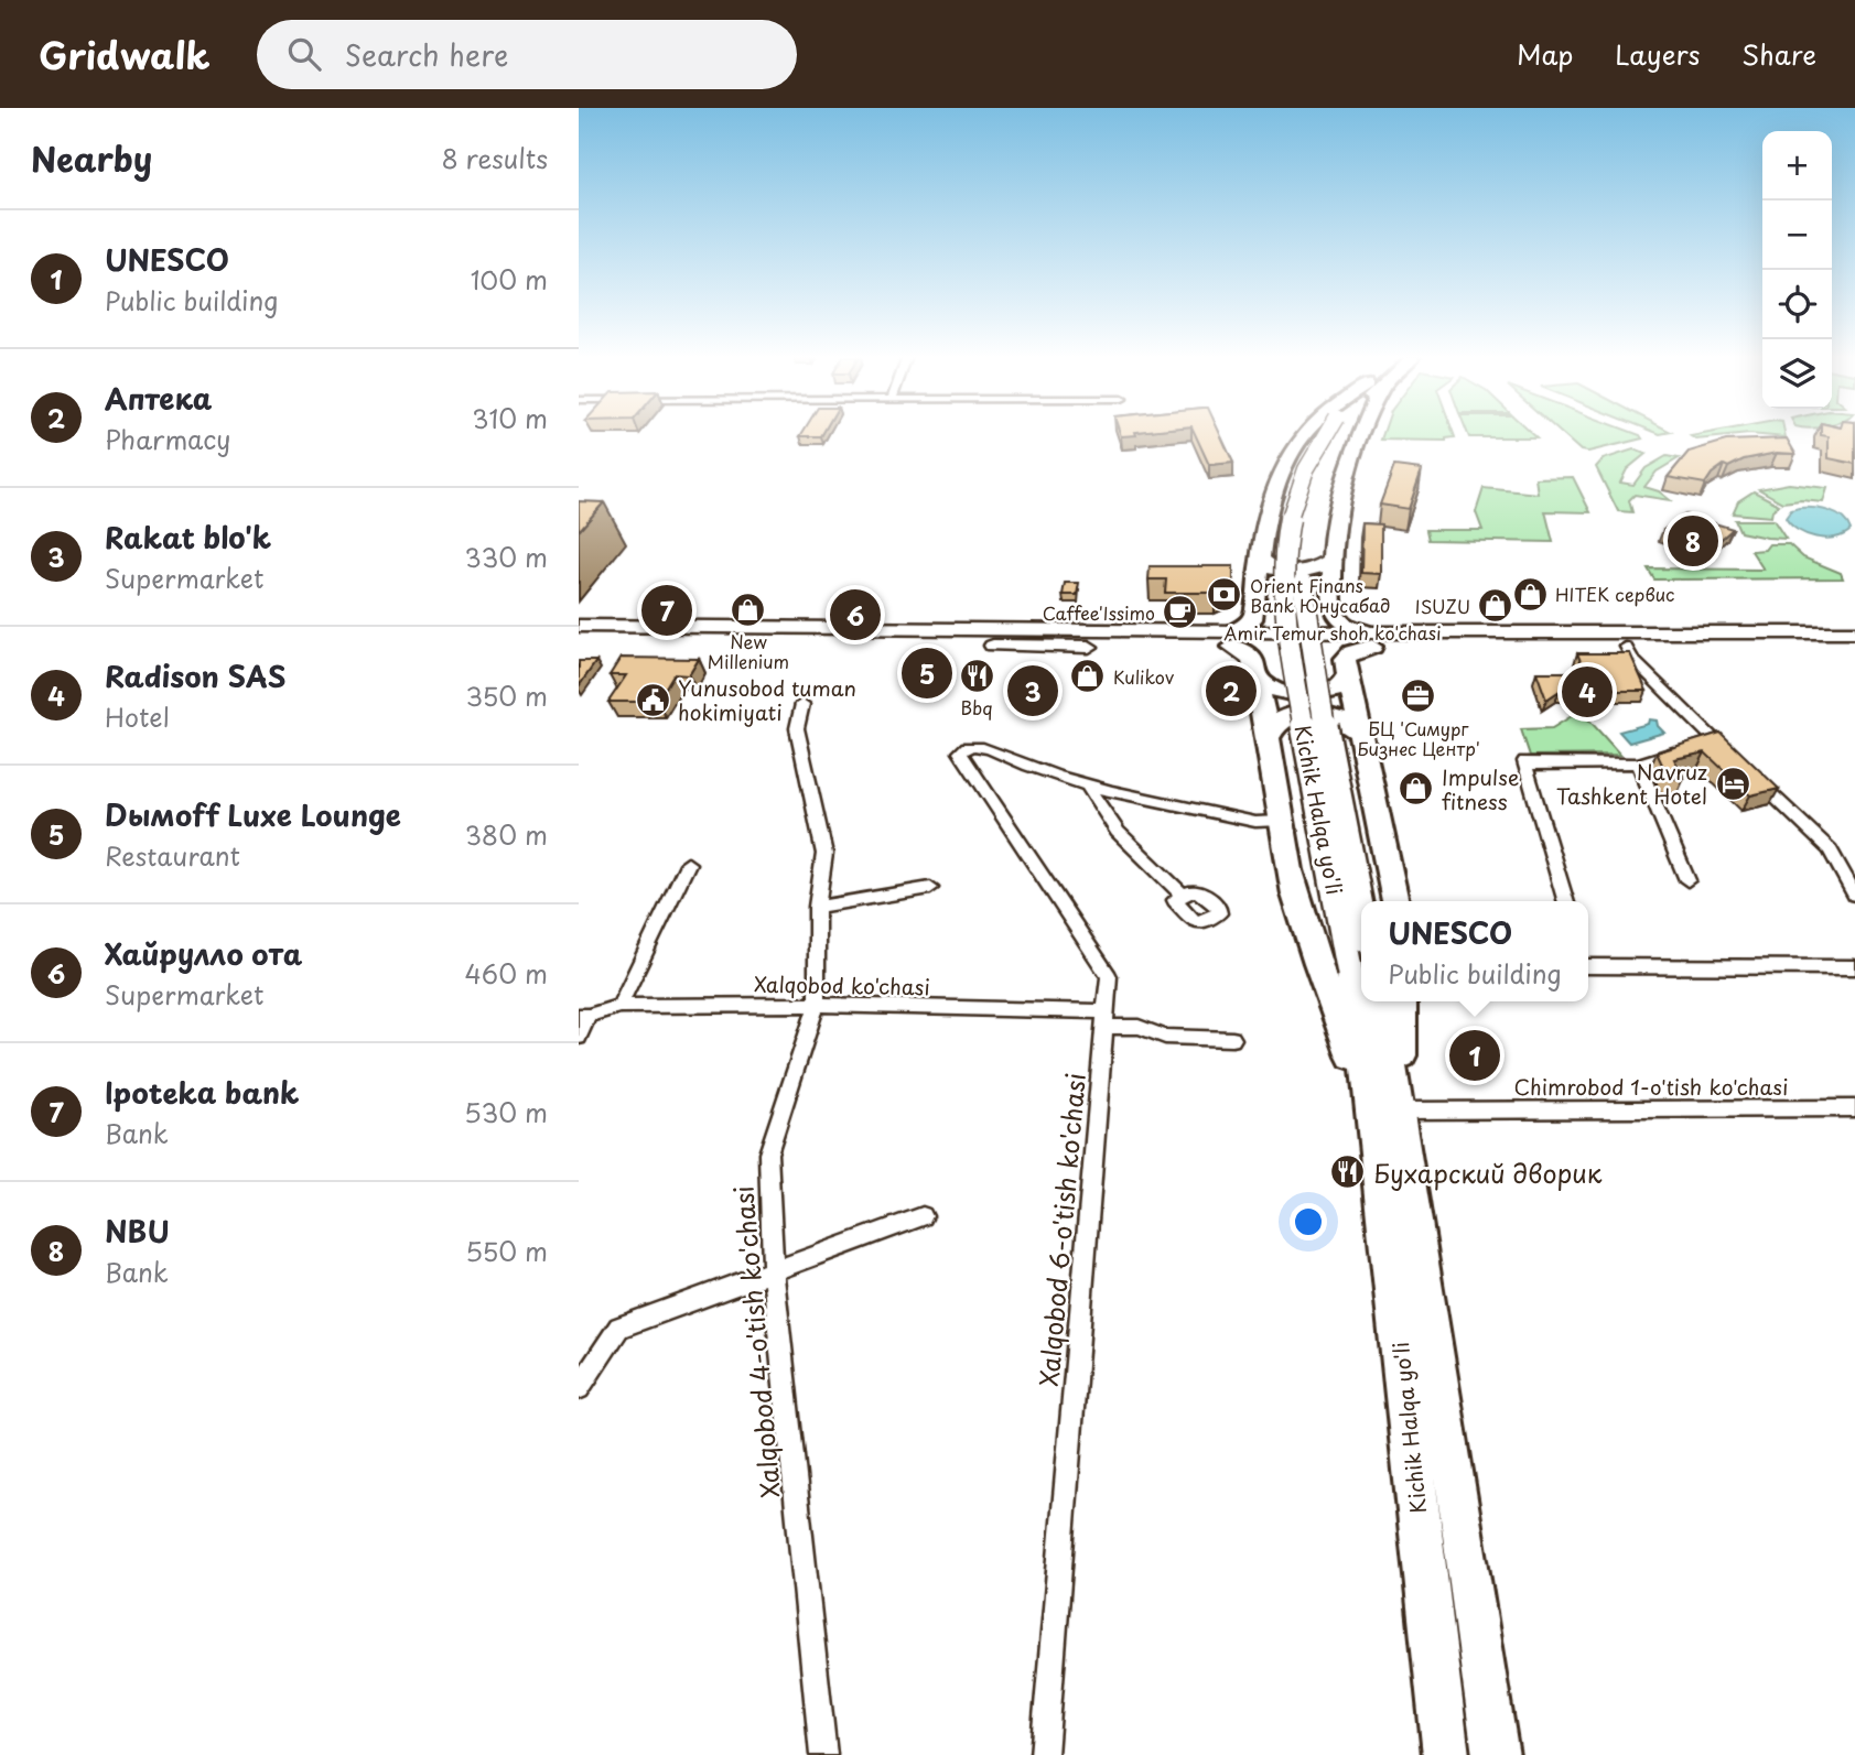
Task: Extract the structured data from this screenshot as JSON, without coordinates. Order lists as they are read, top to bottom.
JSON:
{
  "streets": {
    "highway": ["Kichik Halqa yo'li"],
    "main road": ["Amir Temur shoh ko'chasi"],
    "street": [
      "Xalqobod ko'chasi",
      "Chimrobod 1-o'tish ko'chasi",
      "Xalqobod 6-o'tish ko'chasi",
      "Xalqobod 4-o'tish ko'chasi"
    ]
  },
  "crossings": [
    ["Kichik Halqa yo'li", "Chimrobod 1-o'tish ko'chasi"],
    ["Xalqobod ko'chasi", "Xalqobod 6-o'tish ko'chasi"],
    ["Xalqobod ko'chasi", "Xalqobod 4-o'tish ko'chasi"]
  ],
  "places": {
    "shop": [
      "HITEK сервис",
      "ISUZU",
      "New Millenium",
      "Kulikov",
      "Impulse fitness"
    ],
    "bank": ["Orient Finans Bank Юнусабад"],
    "cafe": ["Caffee'Issimo"],
    "restaurant": ["Bbq", "Бухарский дворик"],
    "office": ["БЦ 'Симург Бизнес Центр'"],
    "public building": ["Yunusobod tuman hokimiyati"],
    "hotel": ["Navruz Tashkent Hotel"]
  },
  "page": {
    "header": "Gridwalk",
    "search": "Search here",
    "nav": ["Map", "Layers", "Share"],
    "heading": ["Nearby", "8 results"],
    "map_buttons": ["+", "−"],
    "list": [
      {
        "mark": "1",
        "name": "UNESCO",
        "note": "Public building",
        "value": "100 m"
      },
      {
        "mark": "2",
        "name": "Аптека",
        "note": "Pharmacy",
        "value": "310 m"
      },
      {
        "mark": "3",
        "name": "Rakat blo'k",
        "note": "Supermarket",
        "value": "330 m"
      },
      {
        "mark": "4",
        "name": "Radison SAS",
        "note": "Hotel",
        "value": "350 m"
      },
      {
        "mark": "5",
        "name": "Dымоff Luxe Lounge",
        "note": "Restaurant",
        "value": "380 m"
      },
      {
        "mark": "6",
        "name": "Хайрулло ота",
        "note": "Supermarket",
        "value": "460 m"
      },
      {
        "mark": "7",
        "name": "Ipoteka bank",
        "note": "Bank",
        "value": "530 m"
      },
      {
        "mark": "8",
        "name": "NBU",
        "note": "Bank",
        "value": "550 m"
      }
    ],
    "pins": [
      "8",
      "7",
      "6",
      "5",
      "2",
      "3",
      "4",
      "1"
    ],
    "popup": ["UNESCO", "Public building"]
  }
}
